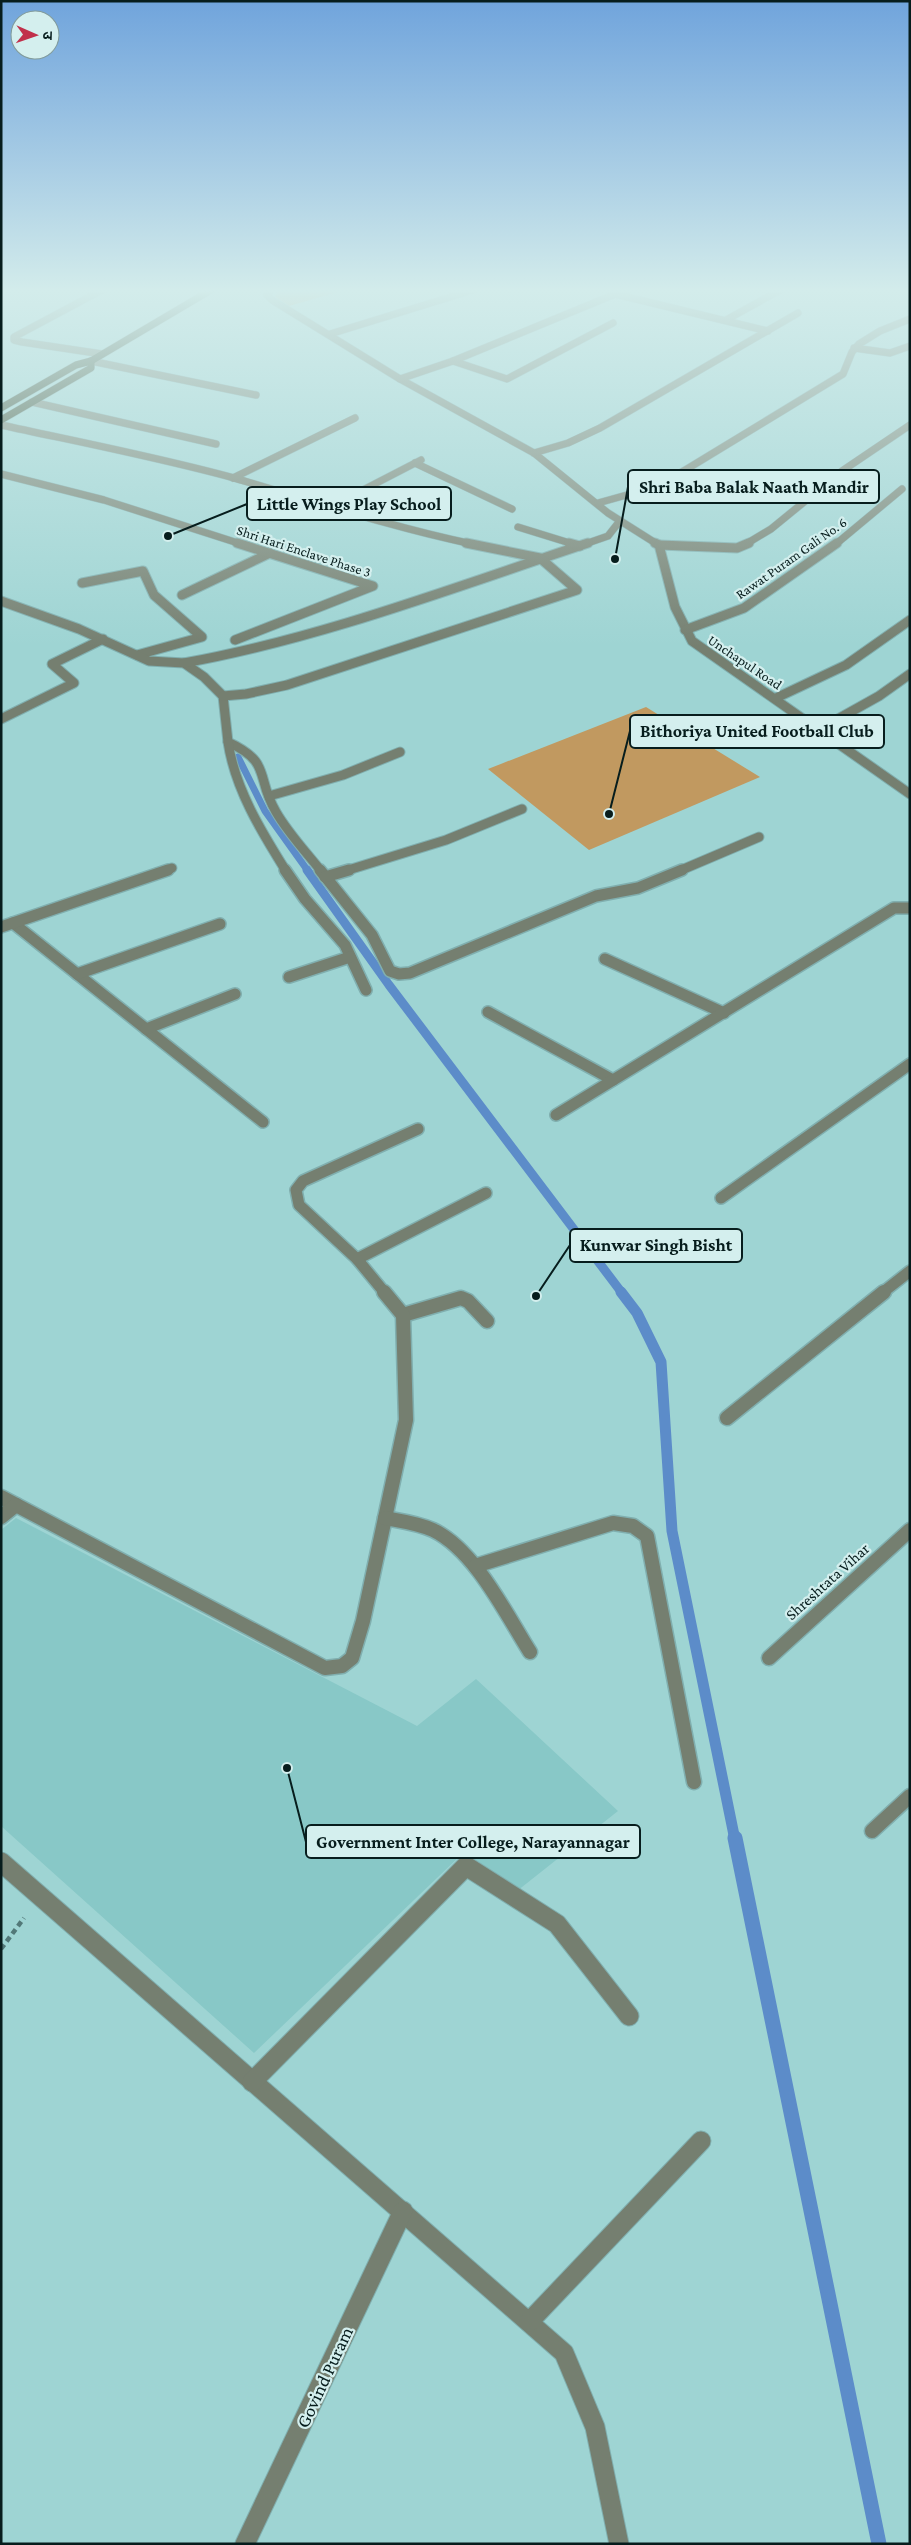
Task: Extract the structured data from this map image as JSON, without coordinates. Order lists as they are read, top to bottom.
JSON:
{
  "streets": {
    "street": [
      "Shri Hari Enclave Phase 3",
      "Rawat Puram Gali No. 6",
      "Unchapul Road",
      "Shreshtata Vihar",
      "Govind Puram"
    ]
  },
  "crossings": [
    ["Rawat Puram Gali No. 6", "Unchapul Road"]
  ],
  "places": [
    "Little Wings Play School",
    "Shri Baba Balak Naath Mandir",
    "Bithoriya United Football Club",
    "Kunwar Singh Bisht",
    "Government Inter College, Narayannagar"
  ],
  "north": "right"
}
